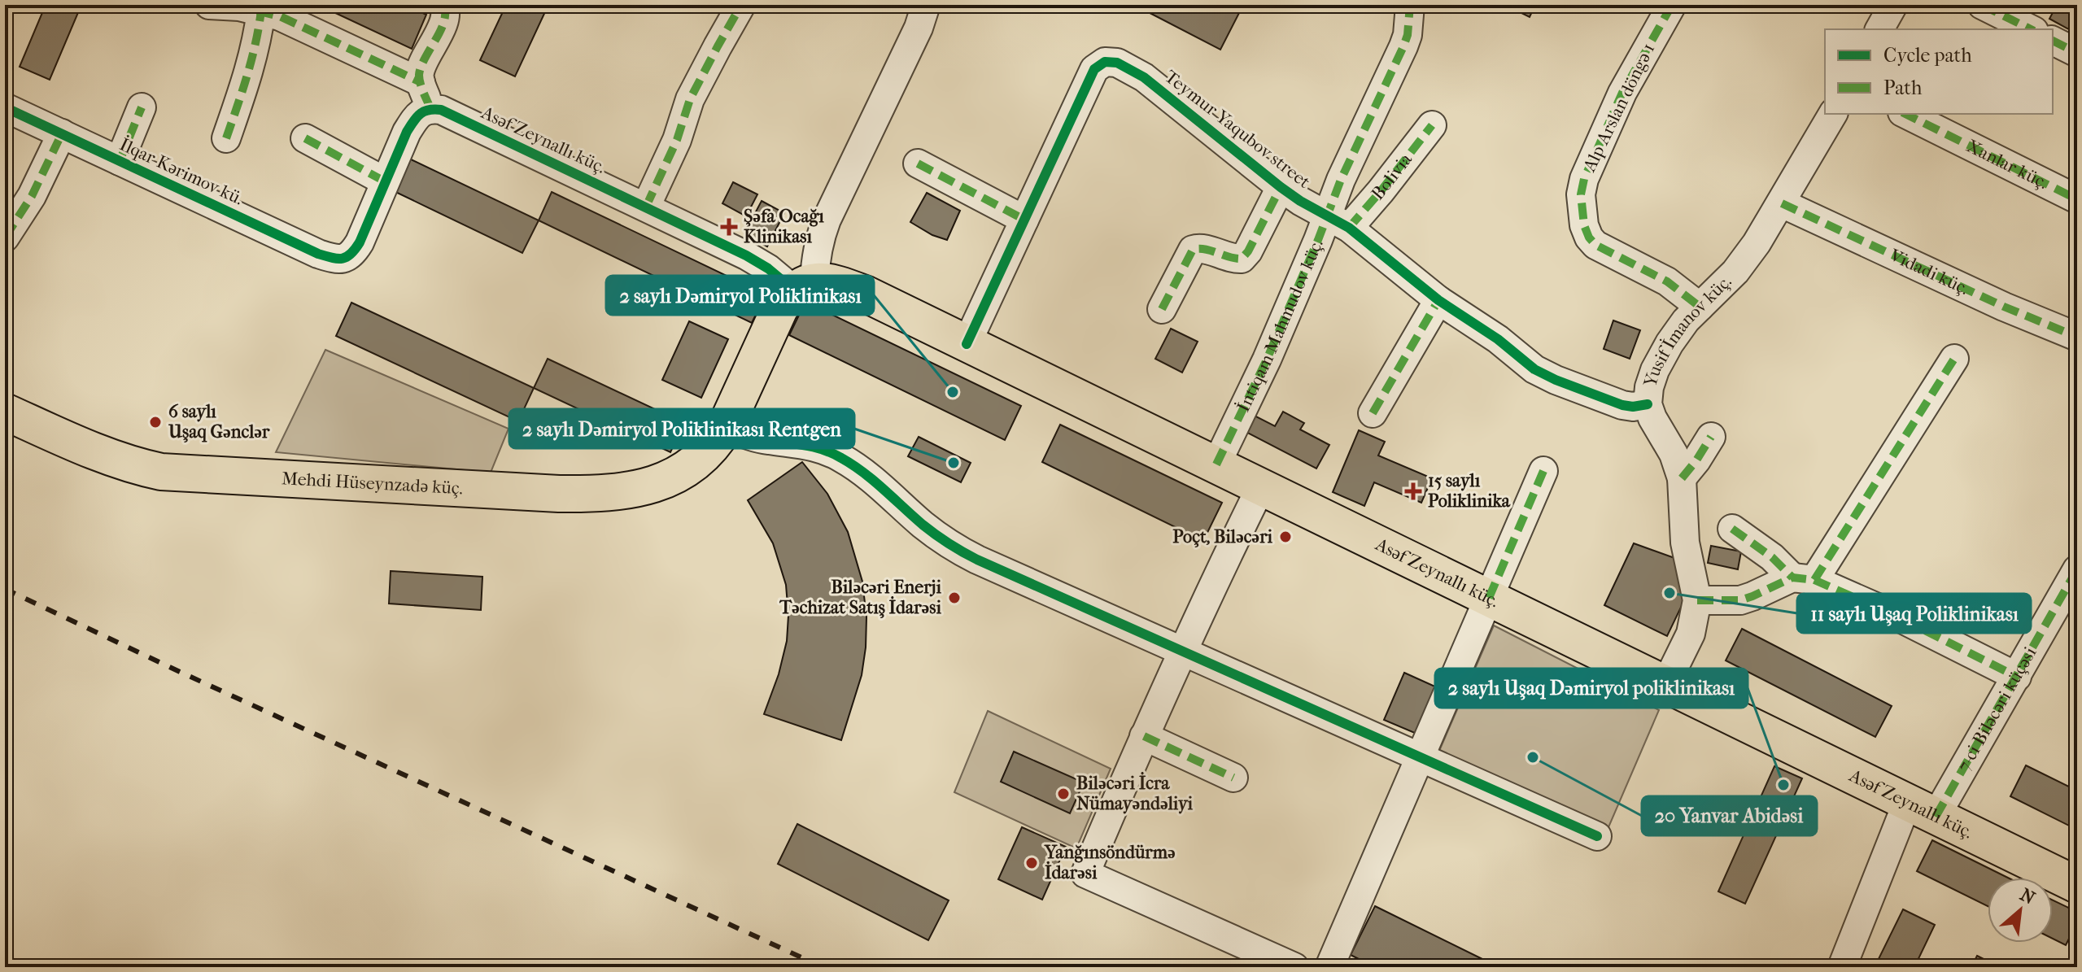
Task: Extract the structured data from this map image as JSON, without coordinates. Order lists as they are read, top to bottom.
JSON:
{
  "streets": {
    "main road": ["Asəf Zeynallı küç.", "Mehdi Hüseynzadə küç."],
    "street": [
      "Alp Arslan döngə 1",
      "Teymur Yaqubov street",
      "Xanlar küç.",
      "İlqar Kərimov kü.",
      "Bolivia",
      "Vidadi küç.",
      "İntiqam Mahmudov küç.",
      "Yusif İmanov küç.",
      "7-ci Biləcəri küçəsi"
    ]
  },
  "crossings": [
    ["Alp Arslan döngə 1", "Yusif İmanov küç."],
    ["Teymur Yaqubov street", "Asəf Zeynallı küç."],
    ["Teymur Yaqubov street", "Bolivia"],
    ["Teymur Yaqubov street", "İntiqam Mahmudov küç."],
    ["Teymur Yaqubov street", "Yusif İmanov küç."],
    ["Asəf Zeynallı küç.", "İntiqam Mahmudov küç."],
    ["Asəf Zeynallı küç.", "Yusif İmanov küç."],
    ["Asəf Zeynallı küç.", "7-ci Biləcəri küçəsi"],
    ["Bolivia", "İntiqam Mahmudov küç."],
    ["Vidadi küç.", "Yusif İmanov küç."]
  ],
  "places": {
    "health": ["Şəfa Ocağı Klinikası", "15 saylı Poliklinika"],
    "other": [
      "2 saylı Dəmiryol Poliklinikası",
      "6 saylı Uşaq Gənclər",
      "2 saylı Dəmiryol Poliklinikası Rentgen",
      "Poçt, Biləcəri",
      "11 saylı Uşaq Poliklinikası",
      "Biləcəri Enerji Təchizat Satış İdarəsi",
      "20 Yanvar Abidəsi",
      "2 saylı Uşaq Dəmiryol poliklinikası",
      "Biləcəri İcra Nümayəndəliyi",
      "Yanğınsöndürmə İdarəsi"
    ]
  },
  "legend": ["Cycle path", "Path"],
  "north": "top right"
}
